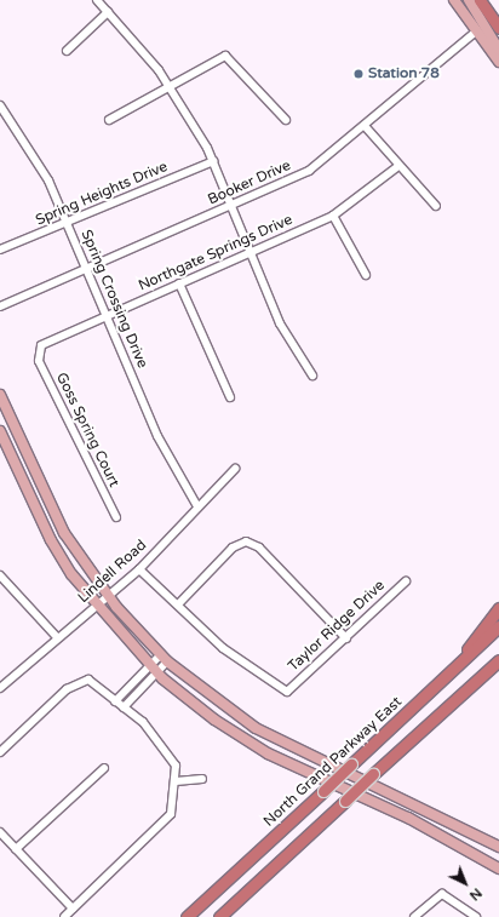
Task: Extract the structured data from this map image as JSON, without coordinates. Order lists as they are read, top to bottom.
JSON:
{
  "streets": {
    "highway": ["North Grand Parkway East"],
    "street": [
      "Booker Drive",
      "Spring Heights Drive",
      "Northgate Springs Drive",
      "Spring Crossing Drive",
      "Goss Spring Court",
      "Lindell Road",
      "Taylor Ridge Drive"
    ]
  },
  "crossings": [
    ["Booker Drive", "Spring Crossing Drive"],
    ["Spring Heights Drive", "Spring Crossing Drive"],
    ["Northgate Springs Drive", "Spring Crossing Drive"],
    ["Northgate Springs Drive", "Goss Spring Court"],
    ["Spring Crossing Drive", "Lindell Road"]
  ],
  "places": ["Station 78"],
  "north": "bottom right"
}
